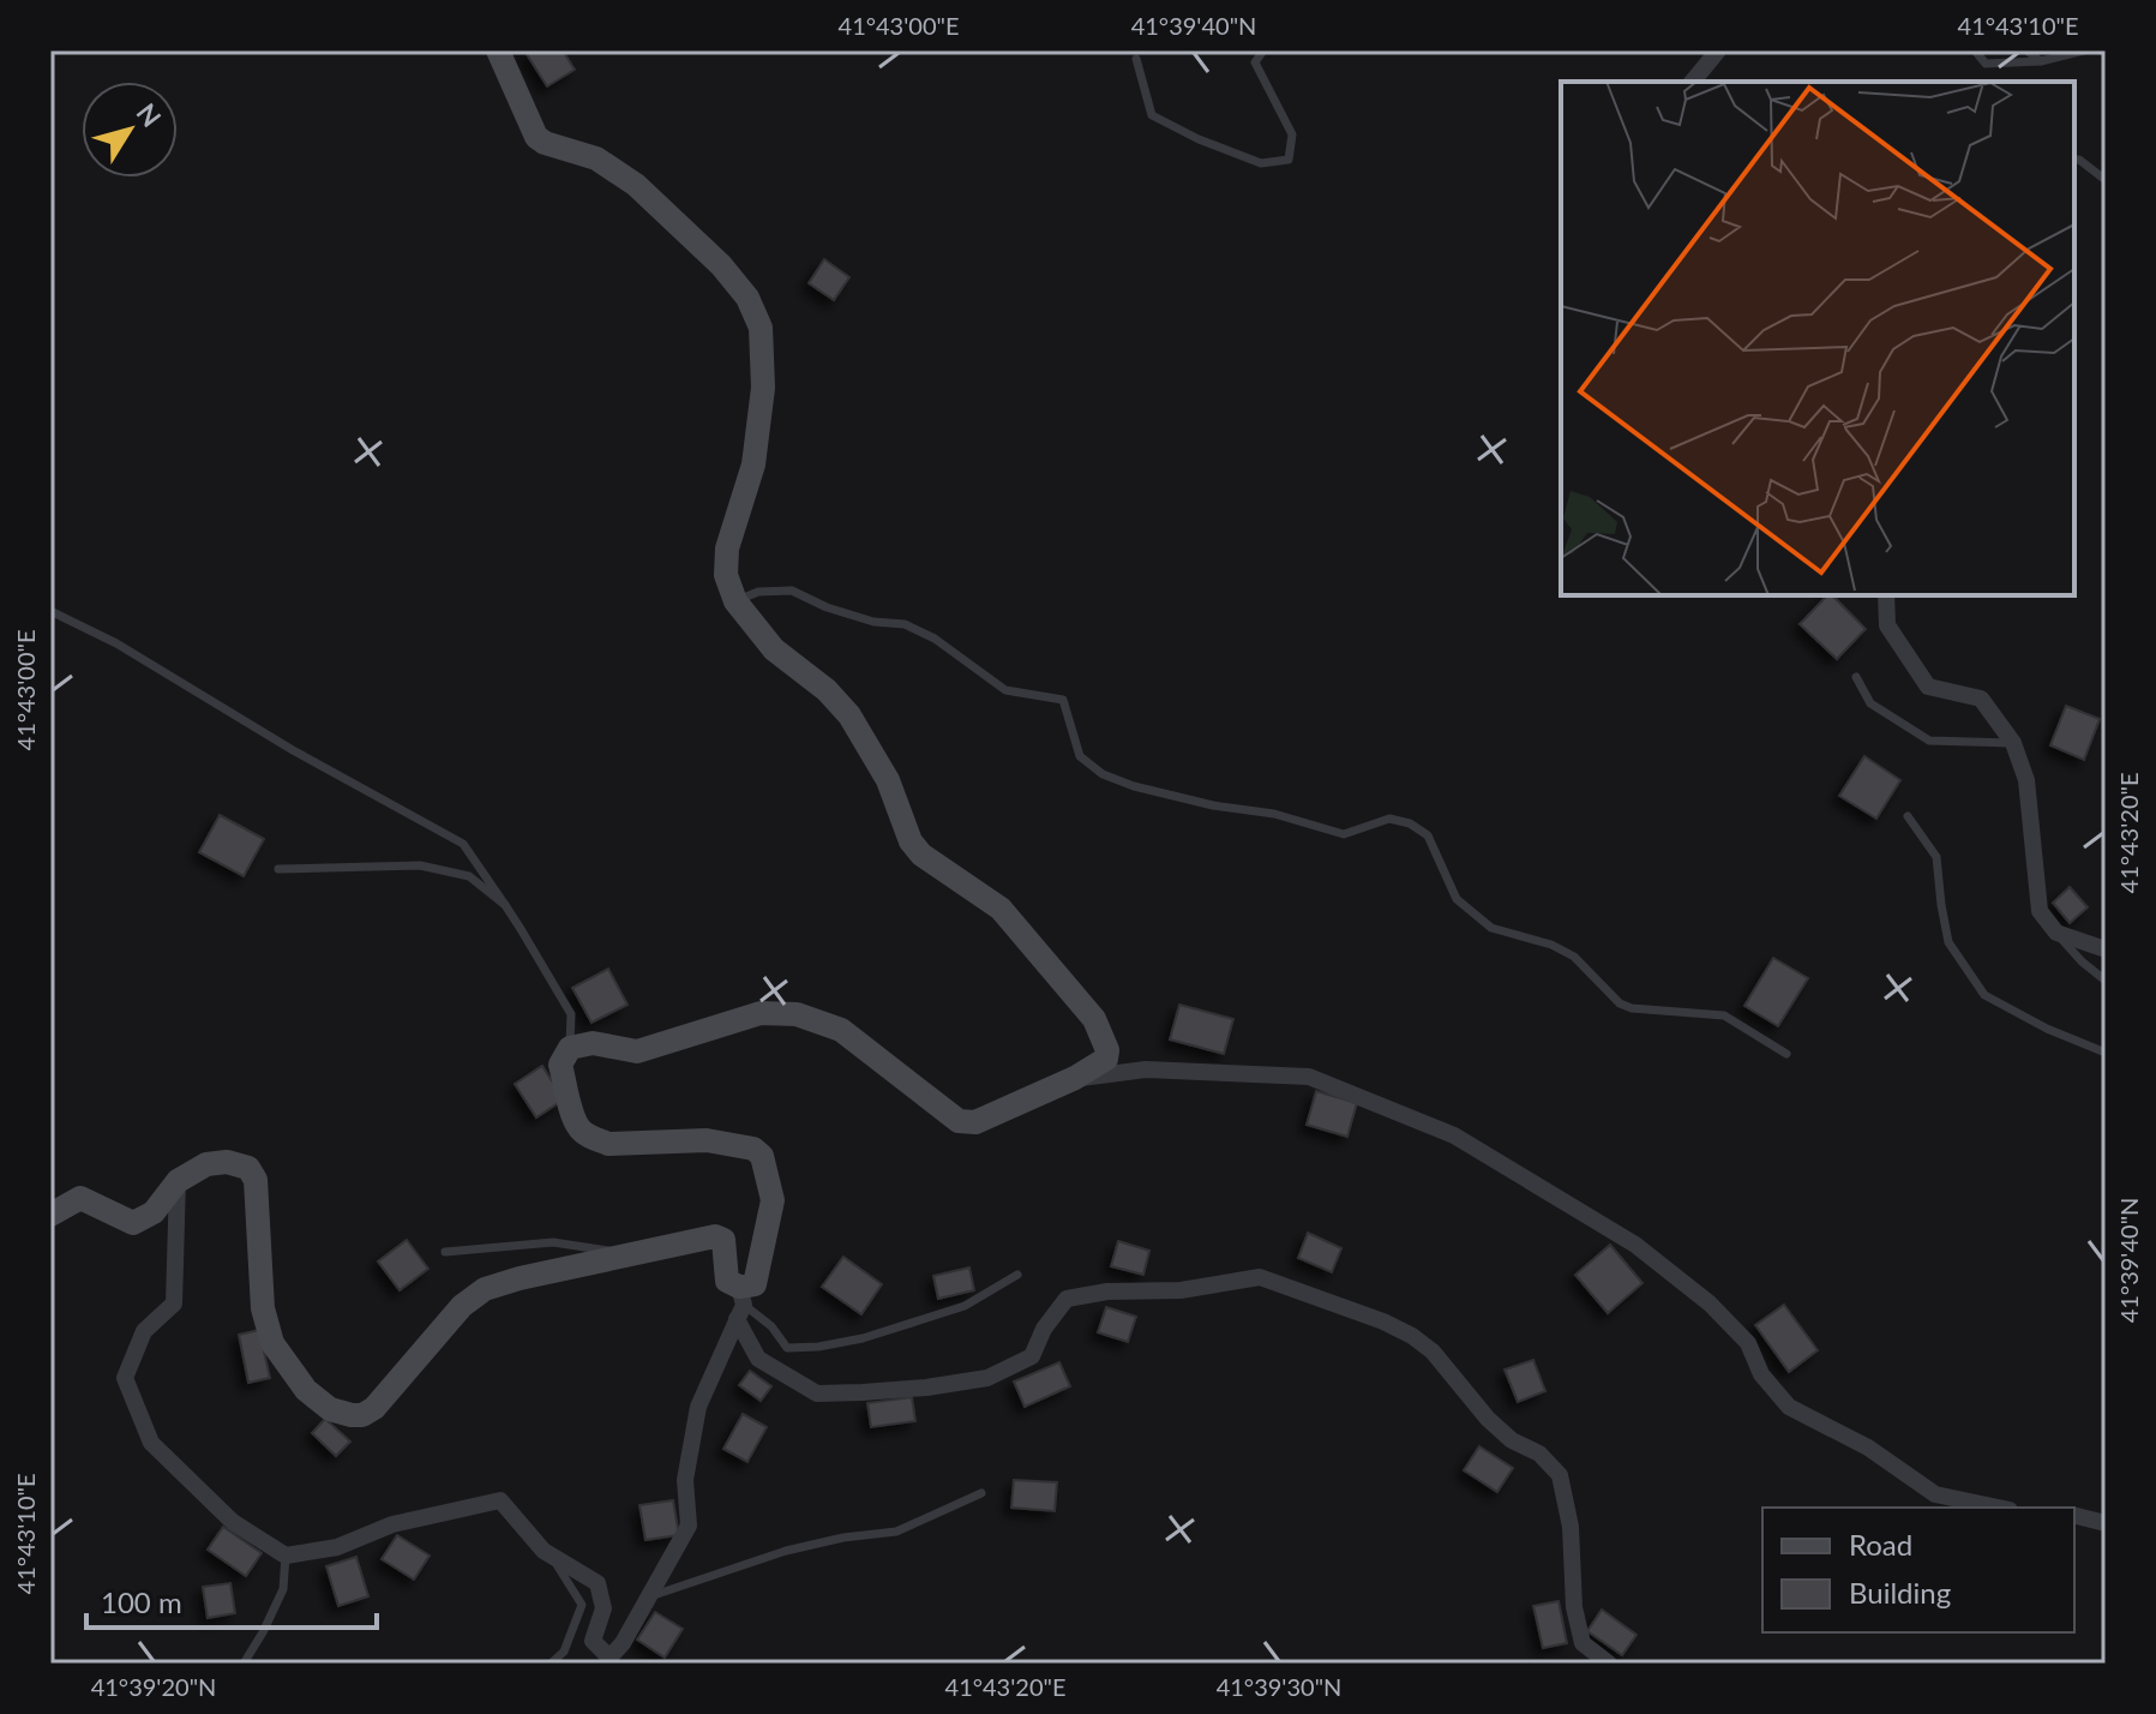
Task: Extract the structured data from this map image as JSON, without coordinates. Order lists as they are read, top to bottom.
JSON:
{
  "legend": ["Road", "Building"],
  "scale_bar": "100 m",
  "north": "top right",
  "coordinates": [
    "41°43'00\"E",
    "41°39'40\"N",
    "41°43'10\"E",
    "41°43'20\"E",
    "41°39'20\"N",
    "41°39'30\"N"
  ]
}
